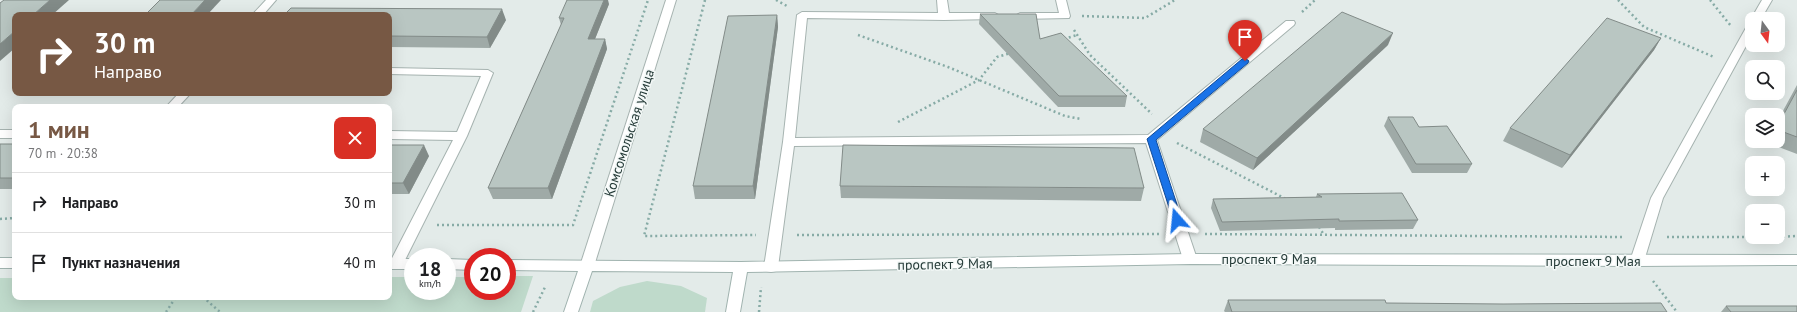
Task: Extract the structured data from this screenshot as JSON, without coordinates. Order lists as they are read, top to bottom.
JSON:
{
  "streets": {
    "street": ["Комсомольская улица", "проспект 9 Мая"]
  },
  "crossings": [
    ["Комсомольская улица", "проспект 9 Мая"]
  ],
  "north": "bottom",
  "page": {
    "map_buttons": ["+", "−"],
    "turn": ["30 m", "Направо"],
    "heading": ["1 мин", "70 m · 20:38"],
    "list": [
      {
        "name": "Направо",
        "value": "30 m"
      },
      {
        "name": "Пункт назначения",
        "value": "40 m"
      }
    ],
    "speed": "18 km/h",
    "limit": "20"
  }
}
